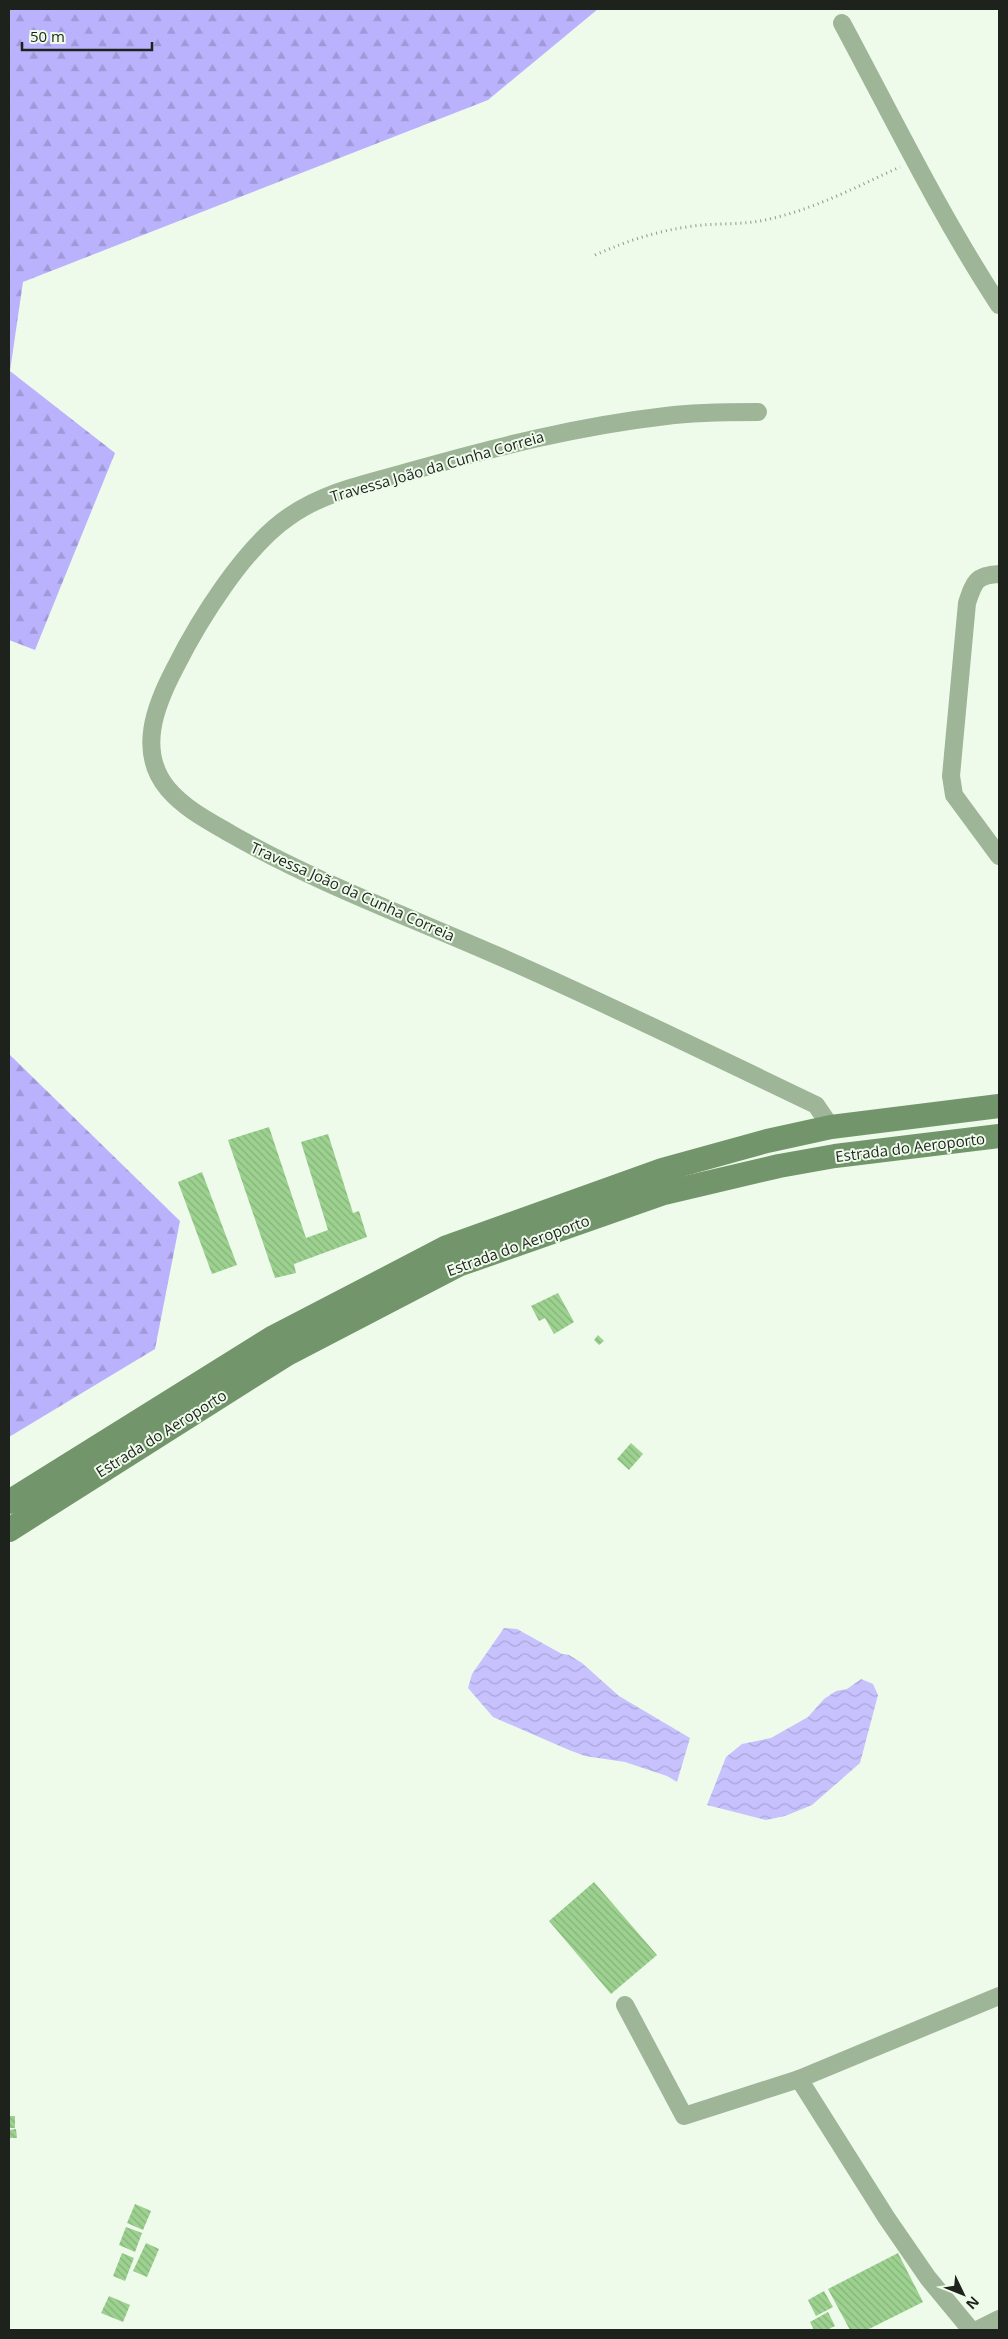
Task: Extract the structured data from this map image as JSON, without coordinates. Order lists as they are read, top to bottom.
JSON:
{
  "streets": {
    "main road": ["Estrada do Aeroporto"],
    "street": ["Travessa João da Cunha Correia"]
  },
  "crossings": [
    ["Travessa João da Cunha Correia", "Estrada do Aeroporto"]
  ],
  "scale_bar": "50 m",
  "north": "bottom right"
}
